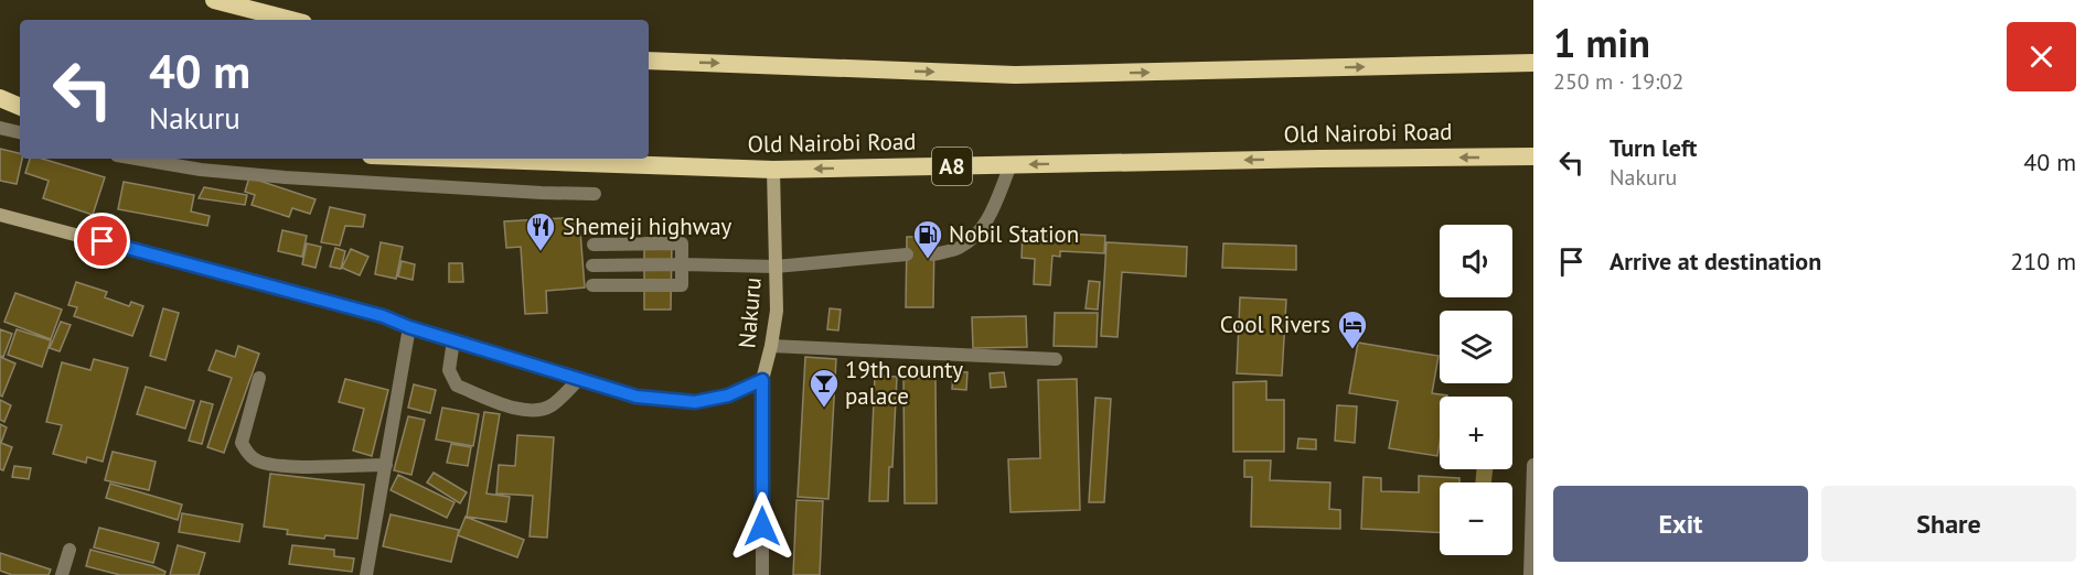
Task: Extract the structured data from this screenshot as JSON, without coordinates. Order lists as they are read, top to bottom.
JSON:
{
  "streets": {
    "highway": ["Old Nairobi Road", "A8"],
    "main road": ["Nakuru"]
  },
  "crossings": [
    ["Old Nairobi Road", "Nakuru"]
  ],
  "places": {
    "restaurant": ["Shemeji highway"],
    "fuel station": ["Nobil Station"],
    "hotel": ["Cool Rivers"],
    "bar": ["19th county palace"]
  },
  "page": {
    "heading": ["1 min", "250 m · 19:02"],
    "turn": ["40 m", "Nakuru"],
    "list": [
      {
        "name": "Turn left",
        "note": "Nakuru",
        "value": "40 m"
      },
      {
        "name": "Arrive at destination",
        "value": "210 m"
      }
    ],
    "map_buttons": ["+", "−"],
    "buttons": ["Exit", "Share"]
  }
}
